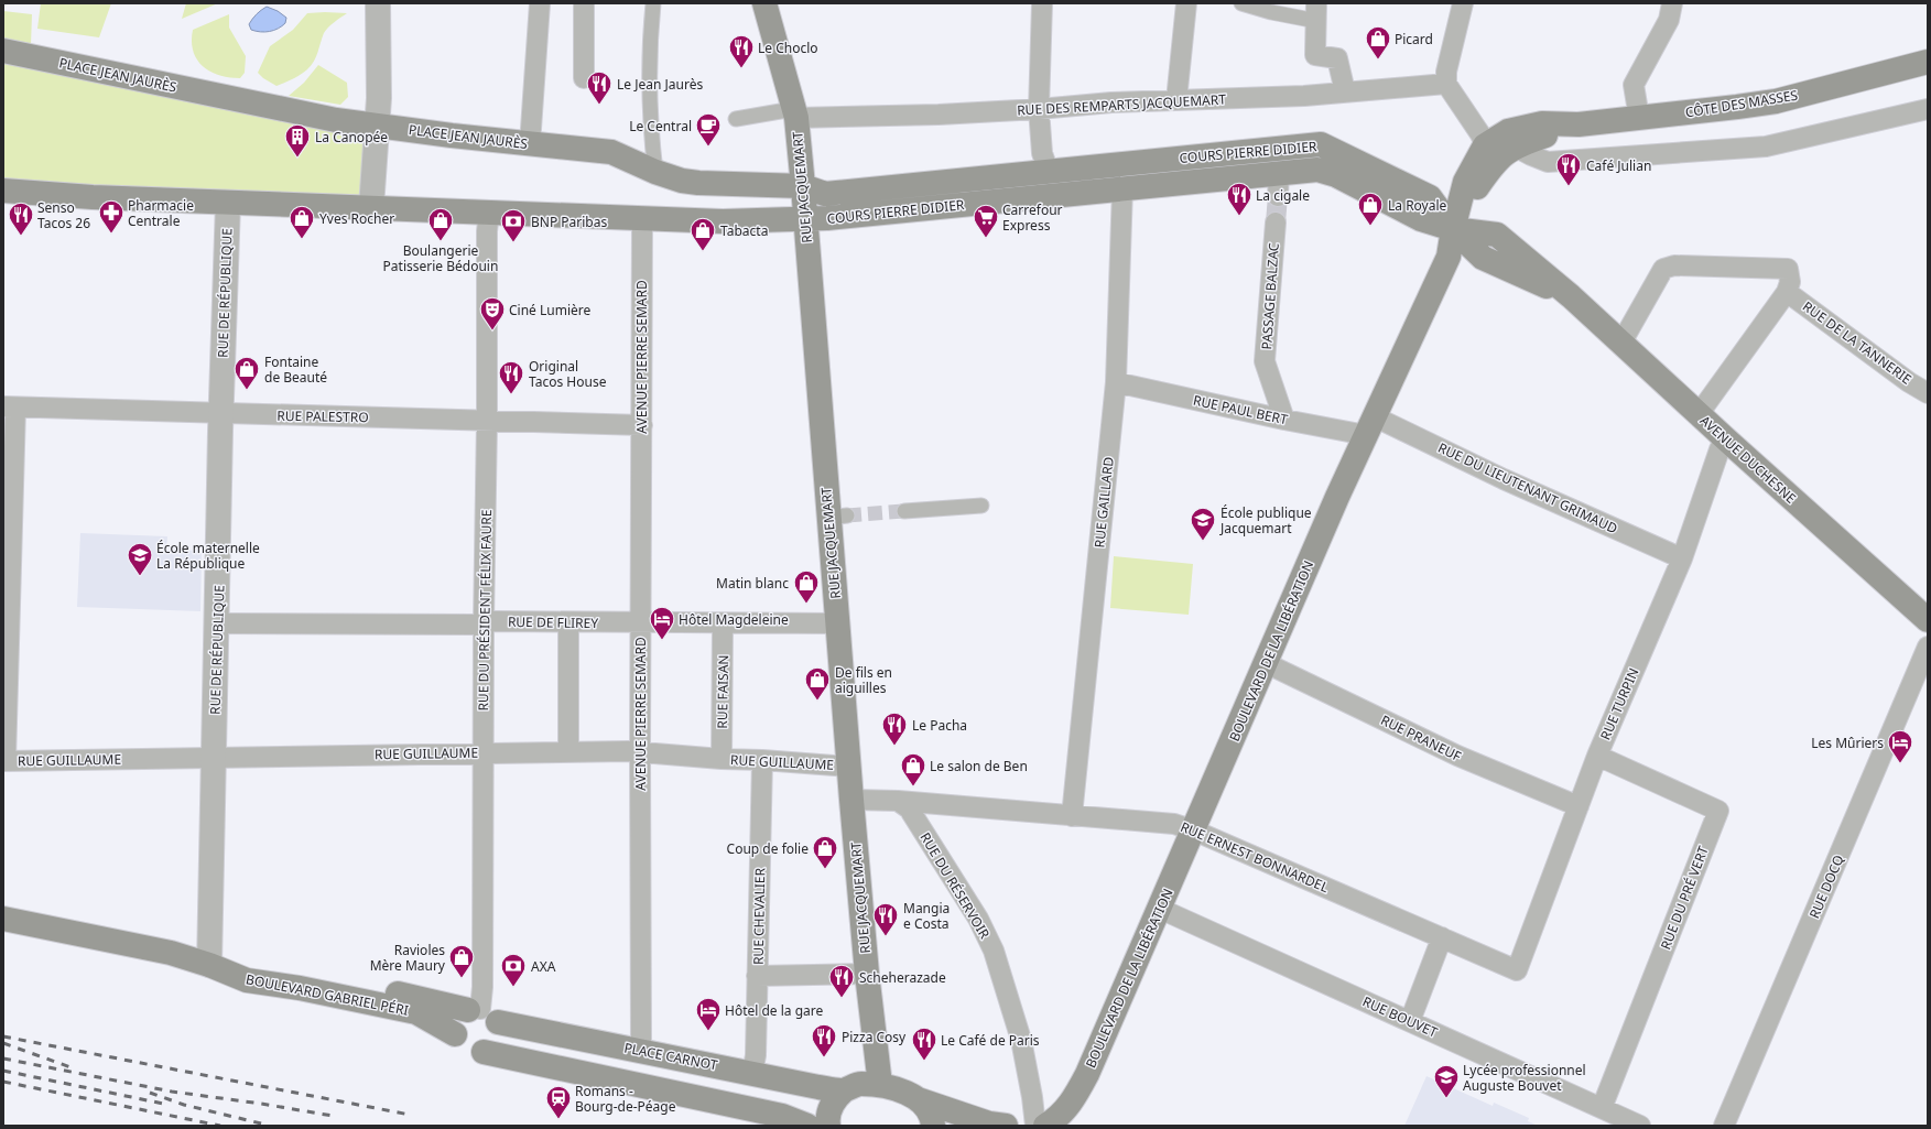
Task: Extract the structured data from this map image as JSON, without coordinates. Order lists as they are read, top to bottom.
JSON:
{
  "streets": {
    "main road": [
      "PLACE JEAN JAURÈS",
      "CÔTE DES MASSES",
      "COURS PIERRE DIDIER",
      "RUE JACQUEMART",
      "AVENUE DUCHESNE",
      "BOULEVARD DE LA LIBÉRATION",
      "BOULEVARD GABRIEL PÉRI",
      "PLACE CARNOT"
    ],
    "street": [
      "RUE DES REMPARTS JACQUEMART",
      "RUE DE RÉPUBLIQUE",
      "PASSAGE BALZAC",
      "RUE DE LA TANNERIE",
      "AVENUE PIERRE SEMARD",
      "RUE PAUL BERT",
      "RUE PALESTRO",
      "RUE DU LIEUTENANT GRIMAUD",
      "RUE GAILLARD",
      "RUE DU PRÉSIDENT FÉLIX FAURE",
      "RUE DE FLIREY",
      "RUE FAISAN",
      "RUE TURPIN",
      "RUE PRANEUF",
      "RUE GUILLAUME",
      "RUE ERNEST BONNARDEL",
      "RUE DU RÉSERVOIR",
      "RUE DOCQ",
      "RUE DU PRÉ VERT",
      "RUE CHEVALIER",
      "RUE BOUVET"
    ]
  },
  "crossings": [
    ["PLACE JEAN JAURÈS", "COURS PIERRE DIDIER"],
    ["PLACE JEAN JAURÈS", "RUE JACQUEMART"],
    ["CÔTE DES MASSES", "COURS PIERRE DIDIER"],
    ["CÔTE DES MASSES", "AVENUE DUCHESNE"],
    ["CÔTE DES MASSES", "BOULEVARD DE LA LIBÉRATION"],
    ["RUE DES REMPARTS JACQUEMART", "RUE JACQUEMART"],
    ["COURS PIERRE DIDIER", "RUE JACQUEMART"],
    ["COURS PIERRE DIDIER", "AVENUE DUCHESNE"],
    ["COURS PIERRE DIDIER", "RUE GAILLARD"],
    ["COURS PIERRE DIDIER", "BOULEVARD DE LA LIBÉRATION"],
    ["RUE JACQUEMART", "RUE DE FLIREY"],
    ["RUE JACQUEMART", "RUE GUILLAUME"],
    ["RUE JACQUEMART", "PLACE CARNOT"],
    ["RUE DE RÉPUBLIQUE", "RUE PALESTRO"],
    ["RUE DE RÉPUBLIQUE", "RUE DE FLIREY"],
    ["RUE DE RÉPUBLIQUE", "RUE GUILLAUME"],
    ["RUE DE RÉPUBLIQUE", "BOULEVARD GABRIEL PÉRI"],
    ["PASSAGE BALZAC", "RUE PAUL BERT"],
    ["AVENUE PIERRE SEMARD", "RUE PALESTRO"],
    ["AVENUE PIERRE SEMARD", "RUE DE FLIREY"],
    ["AVENUE PIERRE SEMARD", "RUE GUILLAUME"],
    ["AVENUE PIERRE SEMARD", "PLACE CARNOT"],
    ["RUE PAUL BERT", "RUE DU LIEUTENANT GRIMAUD"],
    ["RUE PAUL BERT", "RUE GAILLARD"],
    ["RUE PAUL BERT", "BOULEVARD DE LA LIBÉRATION"],
    ["RUE PALESTRO", "RUE DU PRÉSIDENT FÉLIX FAURE"],
    ["AVENUE DUCHESNE", "BOULEVARD DE LA LIBÉRATION"],
    ["AVENUE DUCHESNE", "RUE TURPIN"],
    ["RUE DU LIEUTENANT GRIMAUD", "BOULEVARD DE LA LIBÉRATION"],
    ["RUE DU LIEUTENANT GRIMAUD", "RUE TURPIN"],
    ["RUE GAILLARD", "RUE ERNEST BONNARDEL"],
    ["RUE DU PRÉSIDENT FÉLIX FAURE", "RUE DE FLIREY"],
    ["RUE DU PRÉSIDENT FÉLIX FAURE", "RUE GUILLAUME"],
    ["RUE DU PRÉSIDENT FÉLIX FAURE", "BOULEVARD GABRIEL PÉRI"],
    ["RUE DU PRÉSIDENT FÉLIX FAURE", "PLACE CARNOT"],
    ["RUE DE FLIREY", "RUE FAISAN"],
    ["BOULEVARD DE LA LIBÉRATION", "RUE PRANEUF"],
    ["BOULEVARD DE LA LIBÉRATION", "RUE ERNEST BONNARDEL"],
    ["BOULEVARD DE LA LIBÉRATION", "RUE BOUVET"],
    ["RUE FAISAN", "RUE GUILLAUME"],
    ["RUE TURPIN", "RUE PRANEUF"],
    ["RUE TURPIN", "RUE ERNEST BONNARDEL"],
    ["RUE TURPIN", "RUE DU PRÉ VERT"],
    ["RUE GUILLAUME", "RUE CHEVALIER"],
    ["RUE ERNEST BONNARDEL", "RUE DU RÉSERVOIR"],
    ["RUE DU PRÉ VERT", "RUE BOUVET"],
    ["RUE CHEVALIER", "PLACE CARNOT"],
    ["BOULEVARD GABRIEL PÉRI", "PLACE CARNOT"]
  ],
  "places": {
    "shop": [
      "Picard",
      "La Royale",
      "Yves Rocher",
      "Boulangerie Patisserie Bédouin",
      "Tabacta",
      "Fontaine de Beauté",
      "Matin blanc",
      "De fils en aiguilles",
      "Le salon de Ben",
      "Coup de folie",
      "Ravioles Mère Maury"
    ],
    "restaurant": [
      "Le Choclo",
      "Le Jean Jaurès",
      "Café Julian",
      "La cigale",
      "Senso Tacos 26",
      "Original Tacos House",
      "Le Pacha",
      "Mangia e Costa",
      "Scheherazade",
      "Pizza Cosy",
      "Le Café de Paris"
    ],
    "cafe": ["Le Central"],
    "building": ["La Canopée"],
    "pharmacy": ["Pharmacie Centrale"],
    "supermarket": ["Carrefour Express"],
    "bank": ["BNP Paribas", "AXA"],
    "theatre": ["Ciné Lumière"],
    "school or university": ["École publique Jacquemart", "École maternelle La République", "Lycée professionnel Auguste Bouvet"],
    "hotel": ["Hôtel Magdeleine", "Les Mûriers", "Hôtel de la gare"],
    "station": ["Romans - Bourg-de-Péage"]
  }
}
